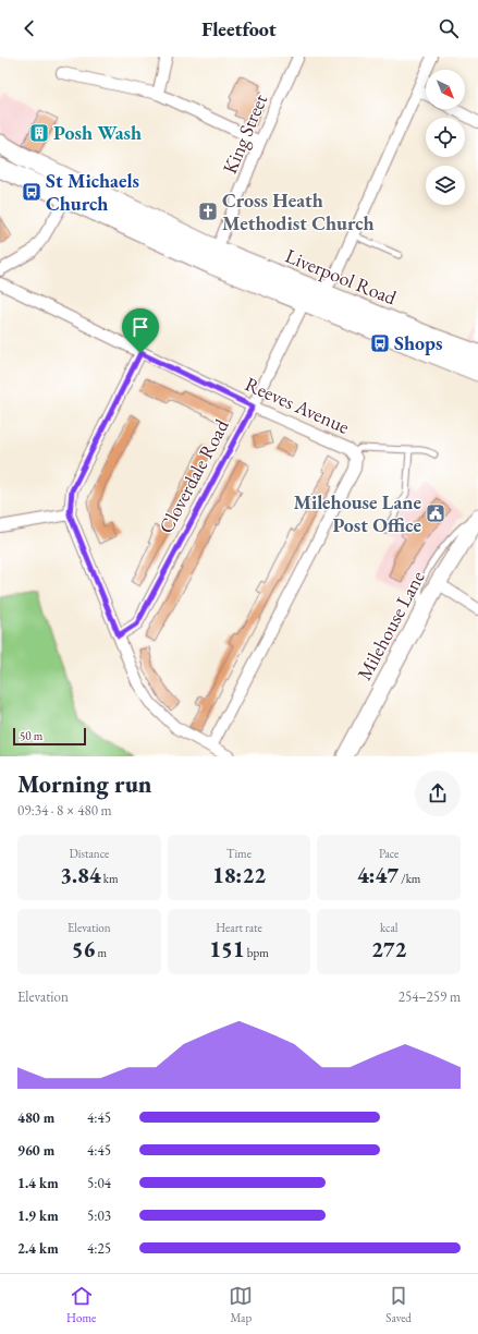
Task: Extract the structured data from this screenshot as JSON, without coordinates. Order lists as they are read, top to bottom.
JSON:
{
  "streets": {
    "highway": ["Liverpool Road"],
    "main road": ["Milehouse Lane"],
    "street": ["King Street", "Reeves Avenue", "Cloverdale Road"]
  },
  "crossings": [
    ["King Street", "Liverpool Road"],
    ["Liverpool Road", "Cloverdale Road"],
    ["Reeves Avenue", "Cloverdale Road"]
  ],
  "places": {
    "building": ["Posh Wash"],
    "bus stop": ["St Michaels Church", "Shops"],
    "church": ["Cross Heath Methodist Church"],
    "public building": ["Milehouse Lane Post Office"]
  },
  "scale_bar": "50 m",
  "north": "bottom right",
  "page": {
    "header": "Fleetfoot",
    "scale": "50 m",
    "heading": ["Morning run", "09:34 · 8 × 480 m"],
    "stats": [
      ["Distance", "3.84 km"],
      ["Time", "18:22"],
      ["Pace", "4:47 /km"],
      ["Elevation", "56 m"],
      ["Heart rate", "151 bpm"],
      ["kcal", "272"]
    ],
    "chart": ["Elevation", "254–259 m"],
    "list": [
      {
        "name": "480 m",
        "note": "4:45"
      },
      {
        "name": "960 m",
        "note": "4:45"
      },
      {
        "name": "1.4 km",
        "note": "5:04"
      },
      {
        "name": "1.9 km",
        "note": "5:03"
      },
      {
        "name": "2.4 km",
        "note": "4:25"
      }
    ],
    "tabs": ["Home", "Map", "Saved"]
  }
}
